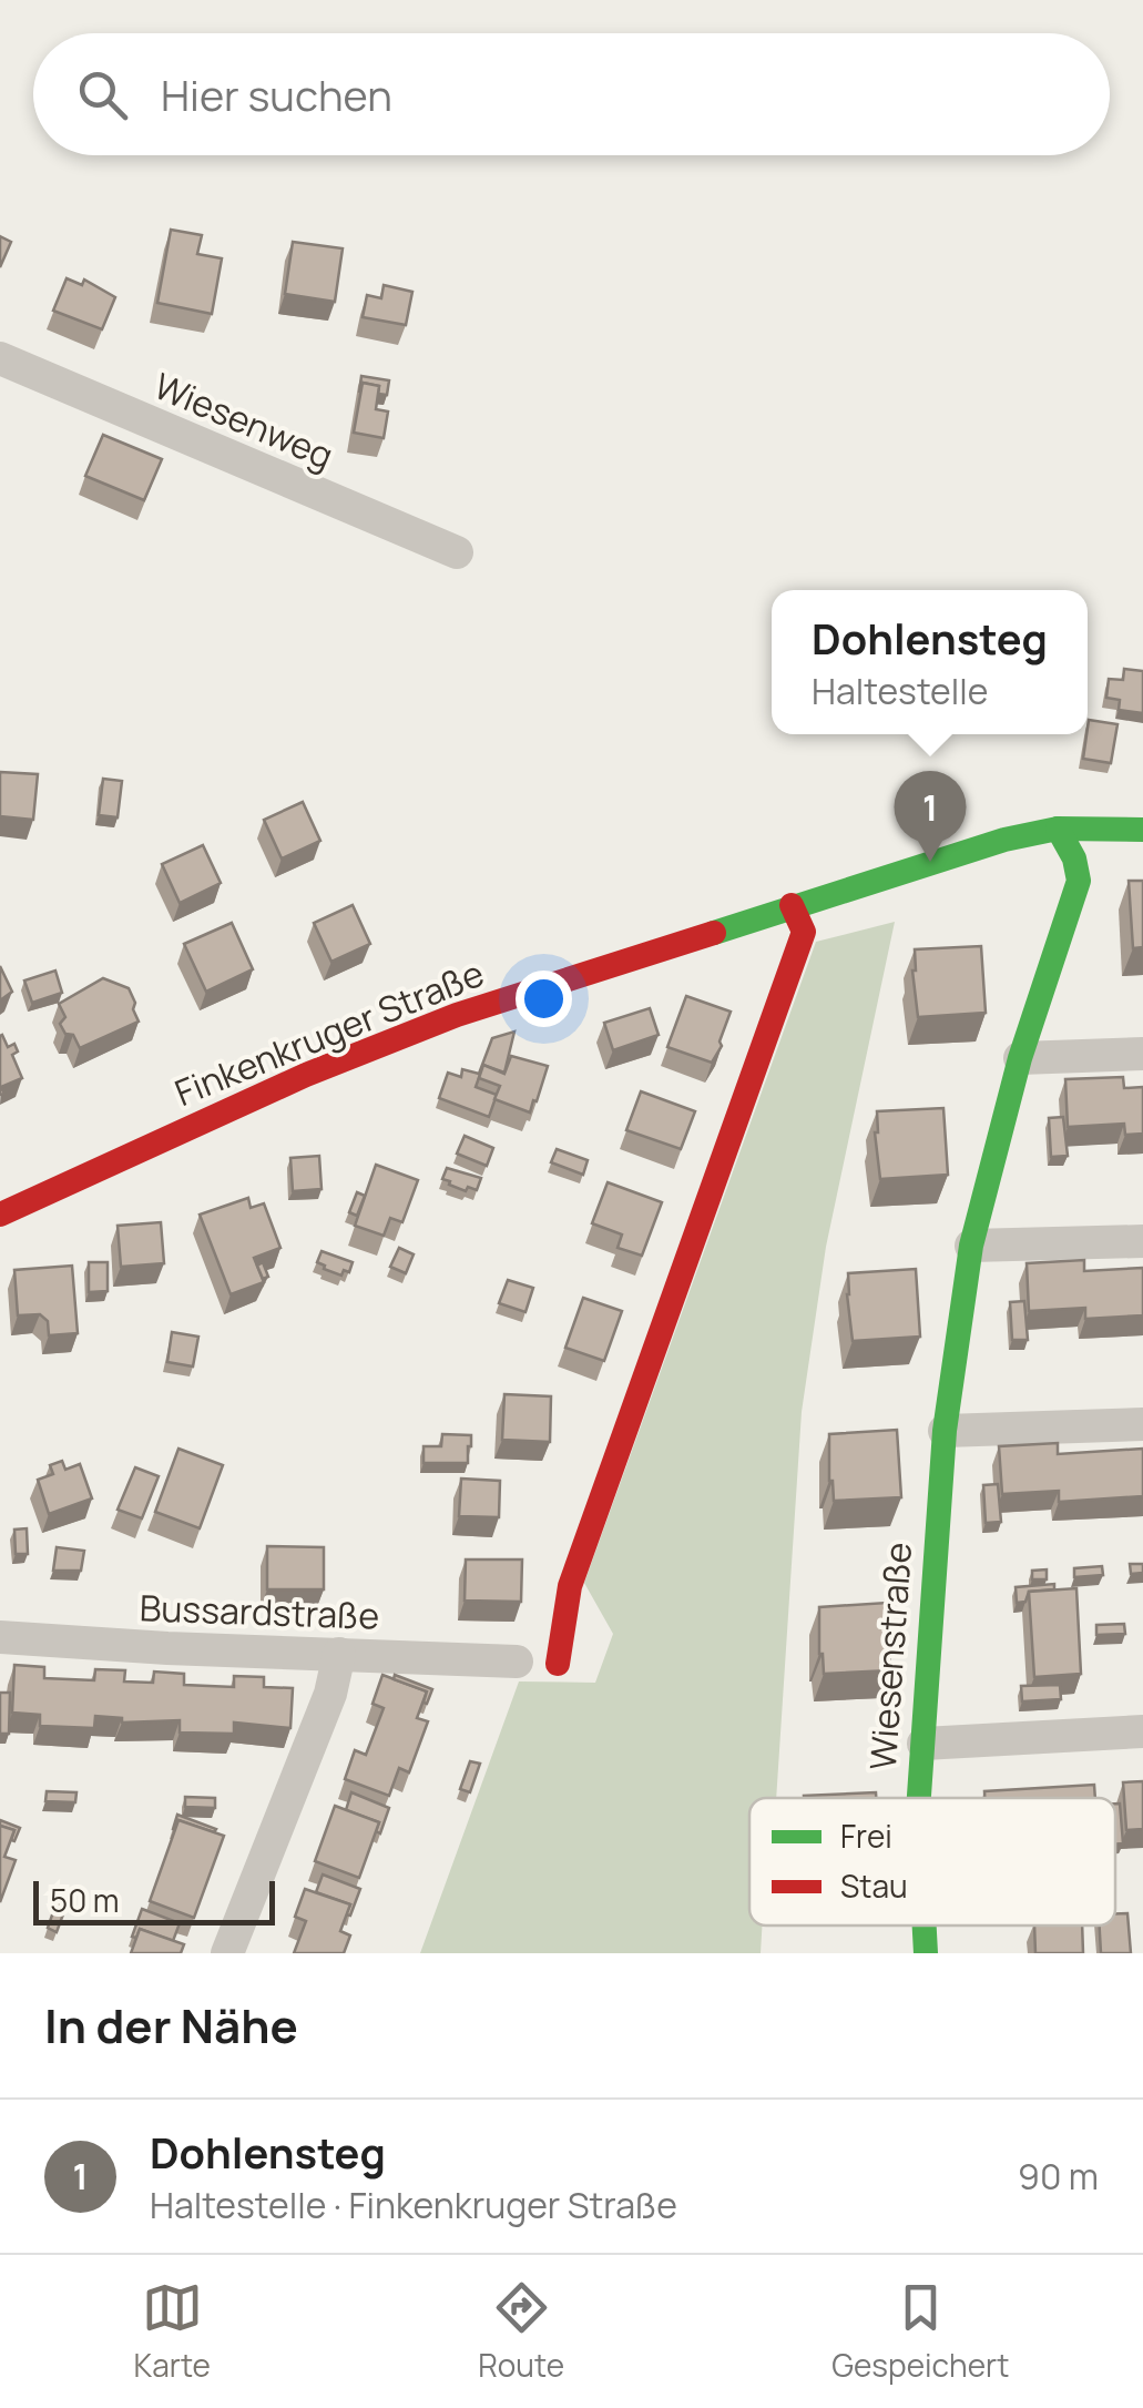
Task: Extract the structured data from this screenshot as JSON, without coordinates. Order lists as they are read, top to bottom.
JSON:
{
  "streets": {
    "street": [
      "Wiesenweg",
      "Finkenkruger Straße",
      "Bussardstraße",
      "Wiesenstraße"
    ]
  },
  "crossings": [
    ["Finkenkruger Straße", "Wiesenstraße"]
  ],
  "legend": ["Frei", "Stau"],
  "scale_bar": "50 m",
  "page": {
    "search": "Hier suchen",
    "popup": ["Dohlensteg", "Haltestelle"],
    "pins": "1",
    "scale": "50 m",
    "heading": "In der Nähe",
    "list": [
      {
        "mark": "1",
        "name": "Dohlensteg",
        "note": "Haltestelle · Finkenkruger Straße",
        "value": "90 m"
      }
    ],
    "nav": ["Karte", "Route", "Gespeichert"]
  }
}
